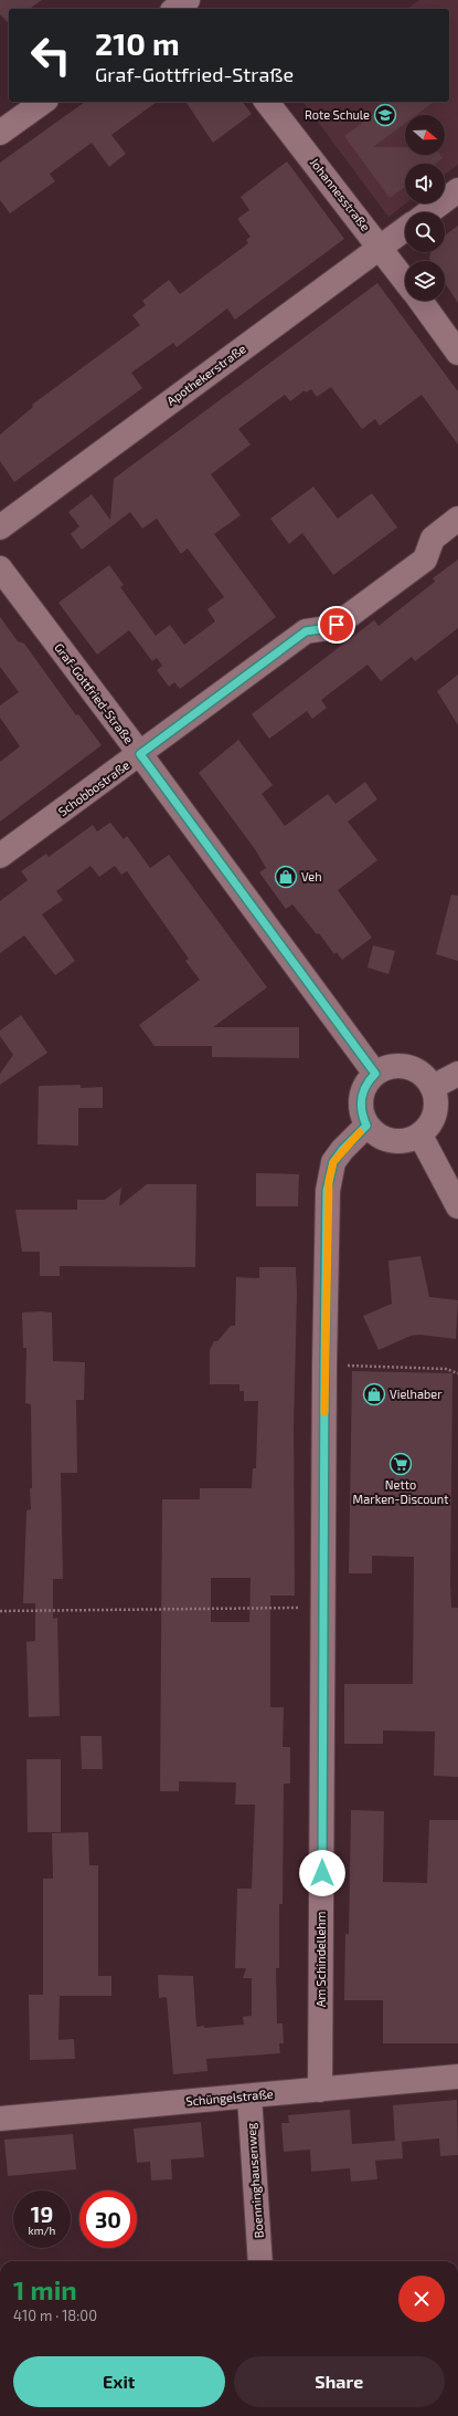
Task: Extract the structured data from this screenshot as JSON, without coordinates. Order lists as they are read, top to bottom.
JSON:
{
  "streets": {
    "street": [
      "Johannesstraße",
      "Apothekerstraße",
      "Graf-Gottfried-Straße",
      "Schobbostraße",
      "Am Schindellehm",
      "Schüngelstraße",
      "Boenninghausenweg"
    ]
  },
  "crossings": [
    ["Johannesstraße", "Apothekerstraße"],
    ["Graf-Gottfried-Straße", "Schobbostraße"],
    ["Graf-Gottfried-Straße", "Am Schindellehm"],
    ["Am Schindellehm", "Schüngelstraße"],
    ["Schüngelstraße", "Boenninghausenweg"]
  ],
  "places": {
    "school or university": ["Rote Schule"],
    "shop": ["Veh", "Vielhaber"],
    "supermarket": ["Netto Marken-Discount"]
  },
  "north": "right",
  "page": {
    "turn": ["210 m", "Graf-Gottfried-Straße"],
    "speed": "19 km/h",
    "limit": "30",
    "heading": ["1 min", "410 m · 18:00"],
    "buttons": ["Exit", "Share"]
  }
}
